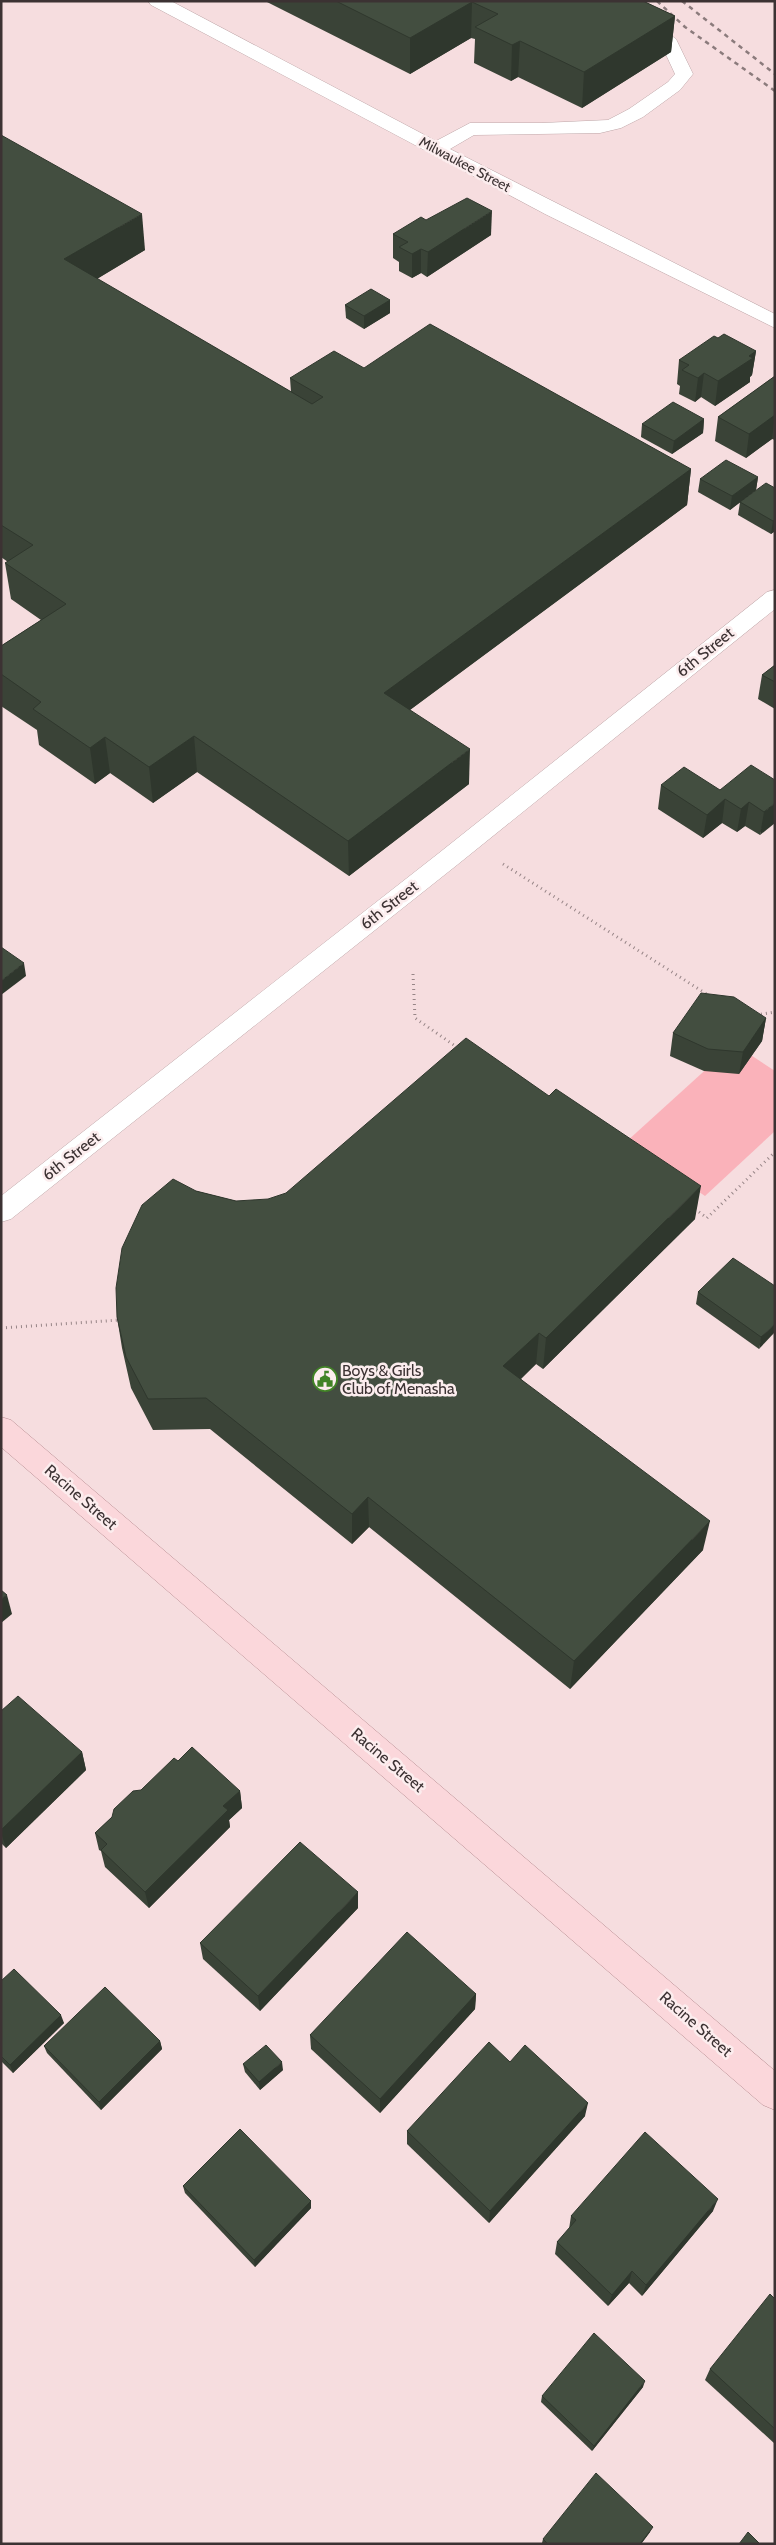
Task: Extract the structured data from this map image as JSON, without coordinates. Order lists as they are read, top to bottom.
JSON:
{
  "streets": {
    "main road": ["Racine Street"],
    "street": ["Milwaukee Street", "6th Street"]
  },
  "places": {
    "public building": ["Boys & Girls Club of Menasha"]
  }
}
